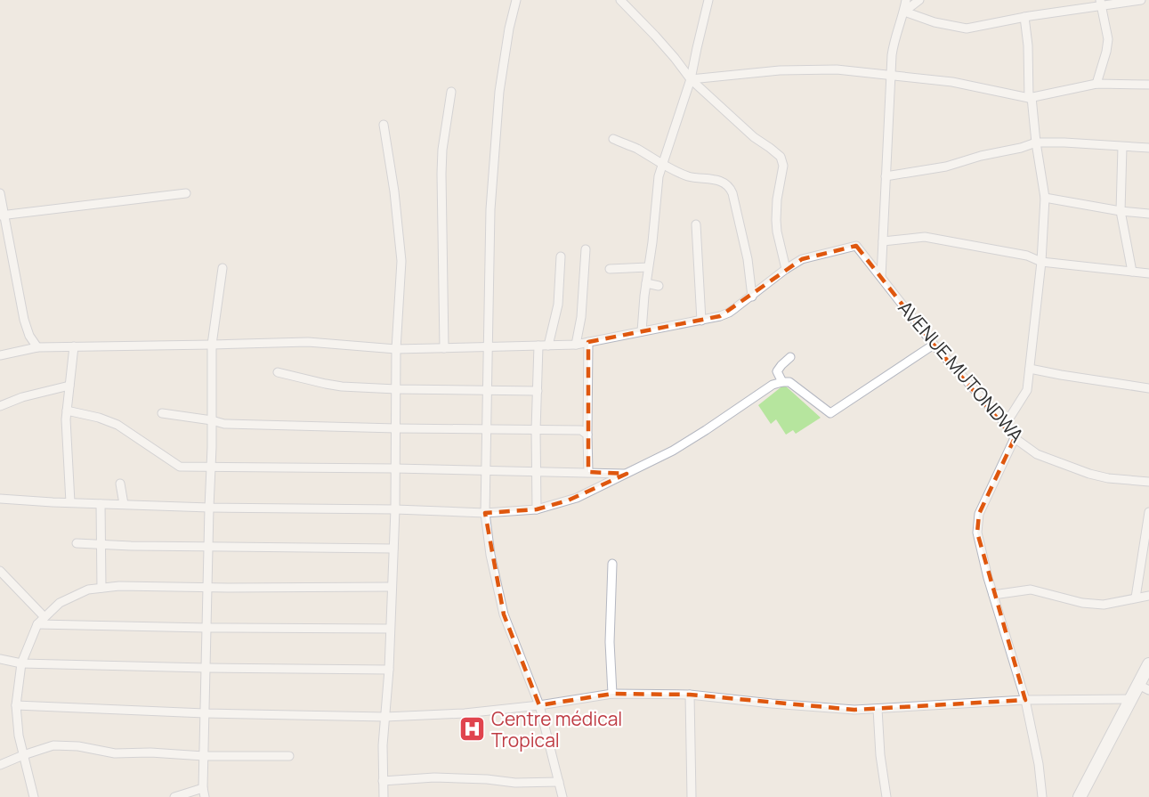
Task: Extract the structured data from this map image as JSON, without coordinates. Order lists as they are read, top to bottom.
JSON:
{
  "streets": {
    "street": ["AVENUE MUTONDWA"]
  },
  "places": {
    "hospital": ["Centre médical Tropical"]
  }
}
